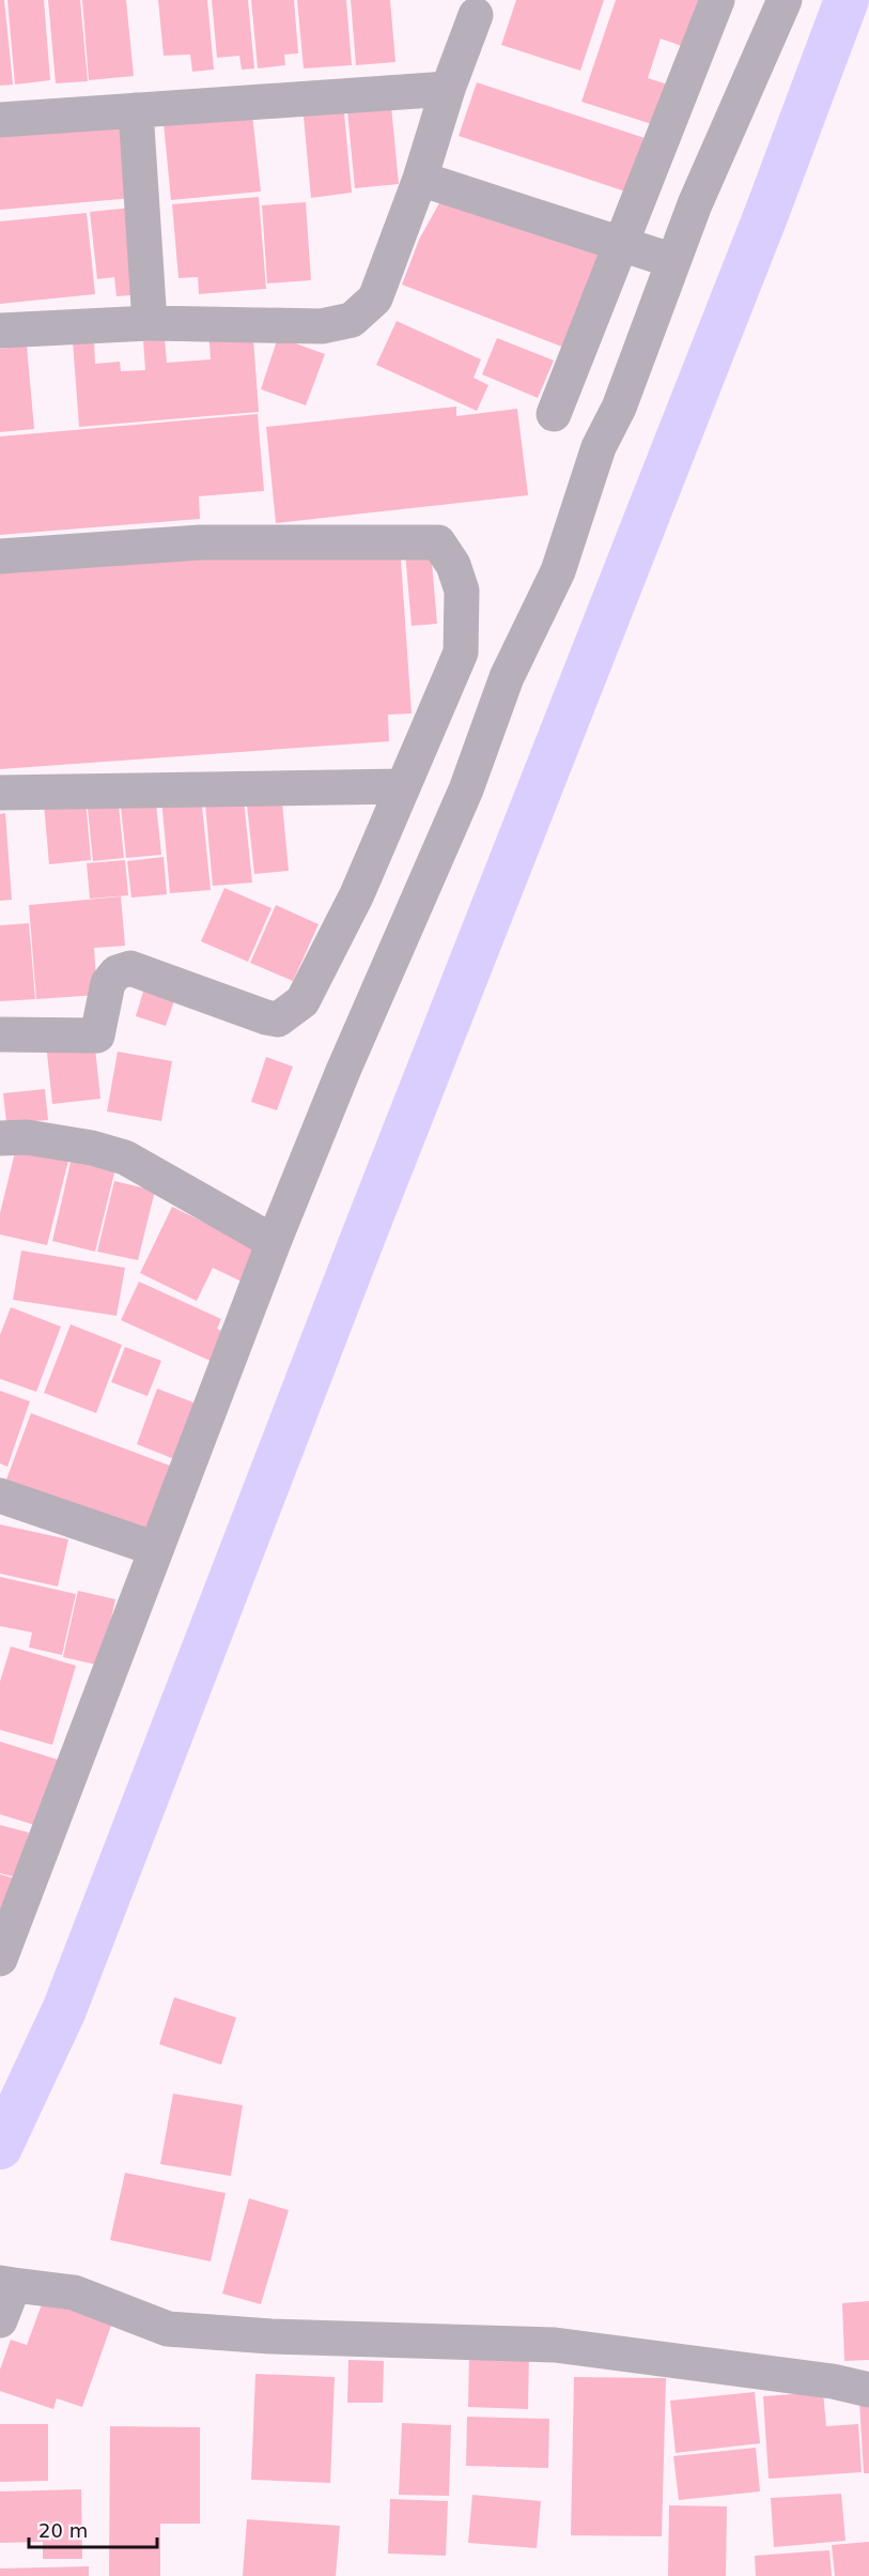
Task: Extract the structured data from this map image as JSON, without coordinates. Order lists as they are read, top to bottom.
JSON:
{
  "scale_bar": "20 m"
}
